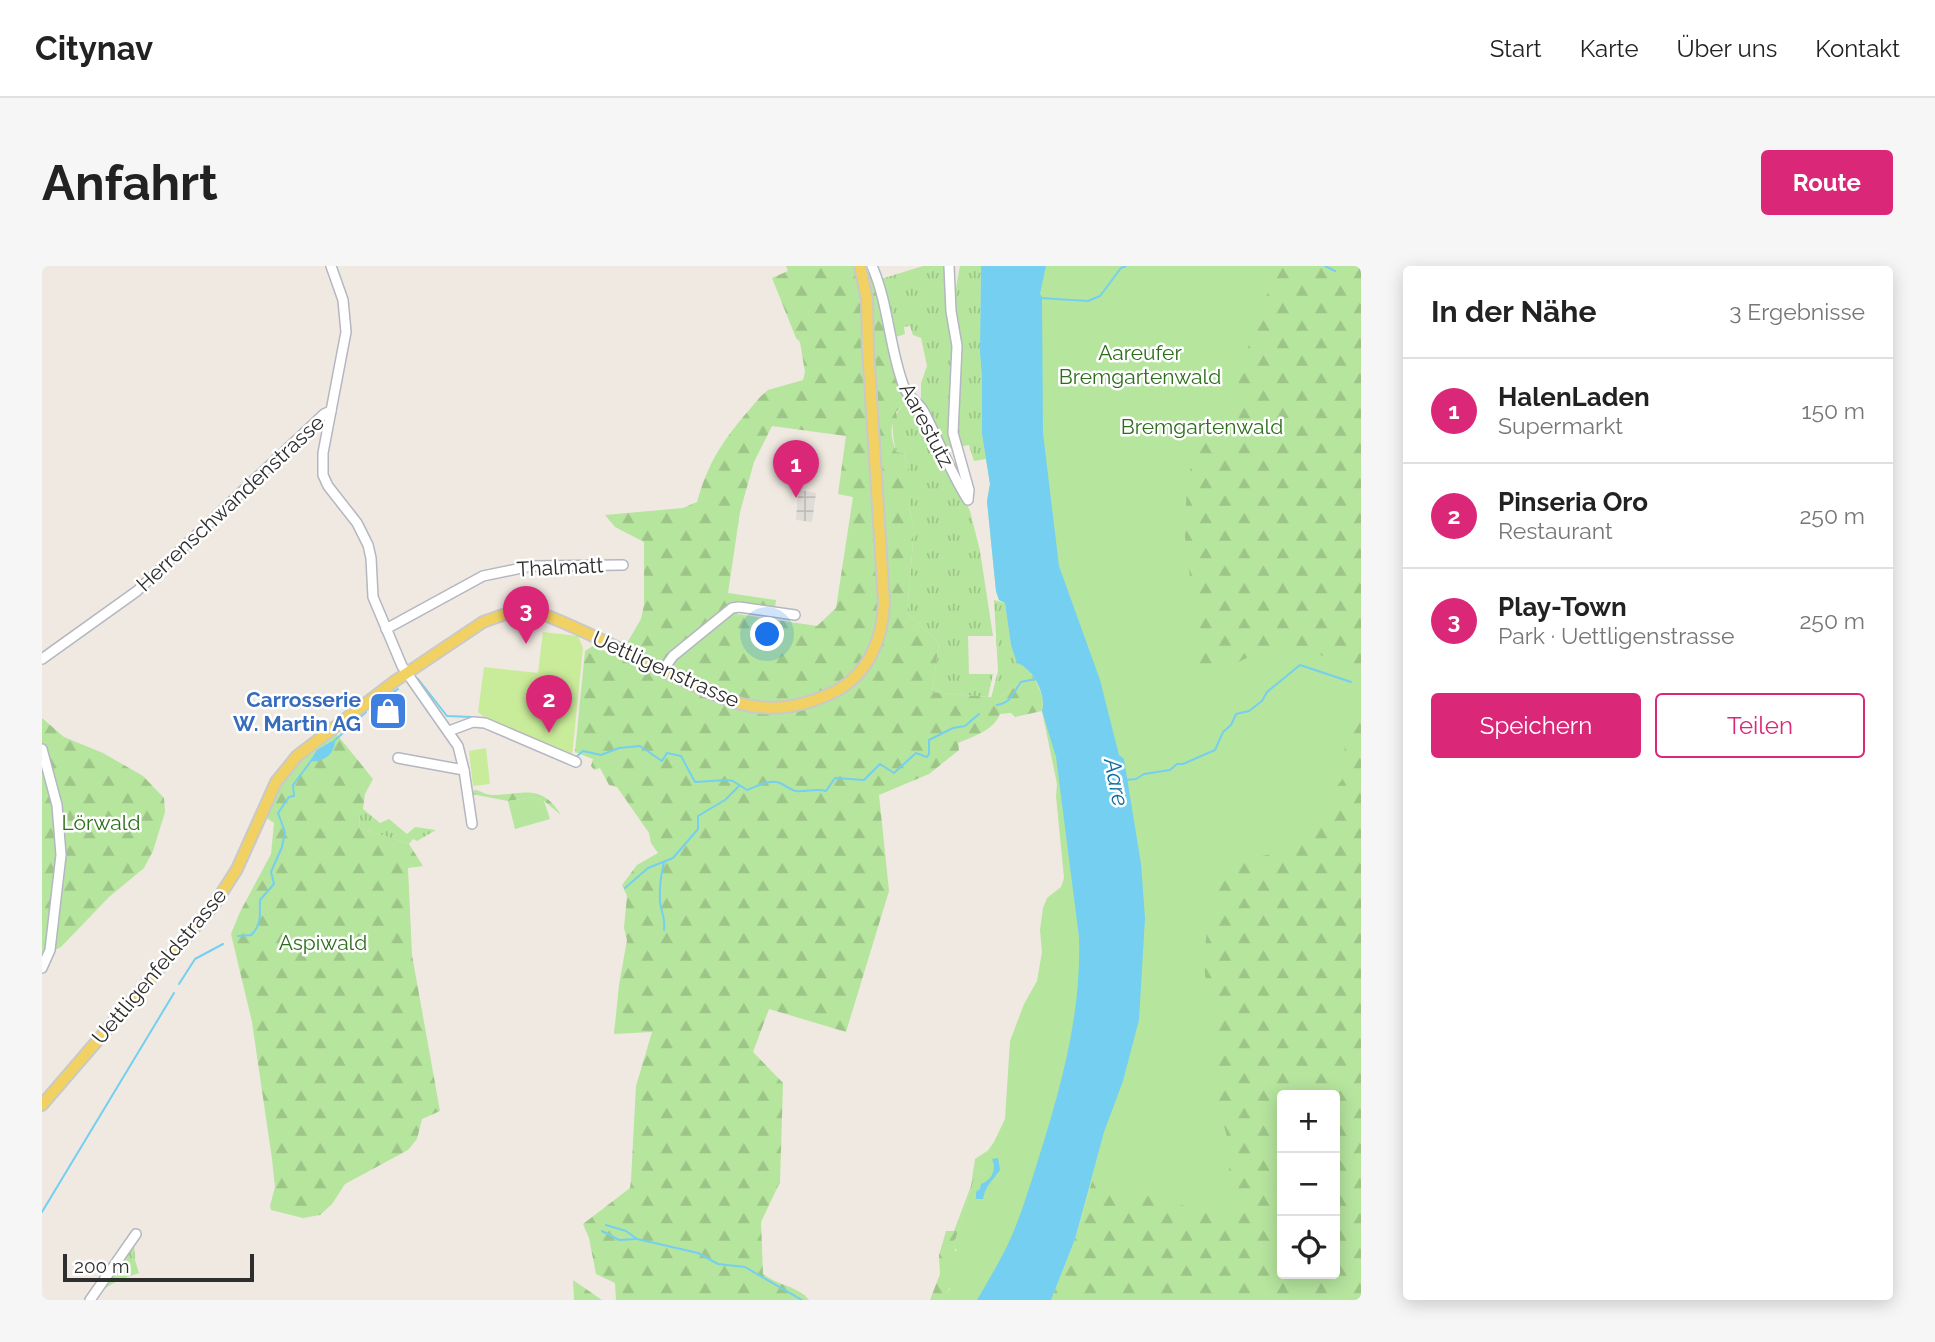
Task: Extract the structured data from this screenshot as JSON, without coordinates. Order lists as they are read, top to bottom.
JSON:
{
  "streets": {
    "main road": ["Uettligenstrasse", "Uettligenfeldstrasse"],
    "street": ["Aarestutz", "Herrenschwandenstrasse", "Thalmatt"]
  },
  "crossings": [
    ["Uettligenstrasse", "Uettligenfeldstrasse"]
  ],
  "water": ["Aare"],
  "parks": [
    "Aareufer Bremgartenwald",
    "Bremgartenwald",
    "Lörwald",
    "Aspiwald"
  ],
  "places": {
    "shop": ["Carrosserie W. Martin AG"]
  },
  "scale_bar": "200 m",
  "page": {
    "header": "Citynav",
    "nav": [
      "Start",
      "Karte",
      "Über uns",
      "Kontakt"
    ],
    "buttons": [
      "Route",
      ["Speichern", "Teilen"]
    ],
    "title": "Anfahrt",
    "heading": ["In der Nähe", "3 Ergebnisse"],
    "list": [
      {
        "mark": "1",
        "name": "HalenLaden",
        "note": "Supermarkt",
        "value": "150 m"
      },
      {
        "mark": "2",
        "name": "Pinseria Oro",
        "note": "Restaurant",
        "value": "250 m"
      },
      {
        "mark": "3",
        "name": "Play-Town",
        "note": "Park · Uettligenstrasse",
        "value": "250 m"
      }
    ],
    "pins": ["1", "3", "2"],
    "map_buttons": ["+", "−"],
    "scale": "200 m"
  }
}
